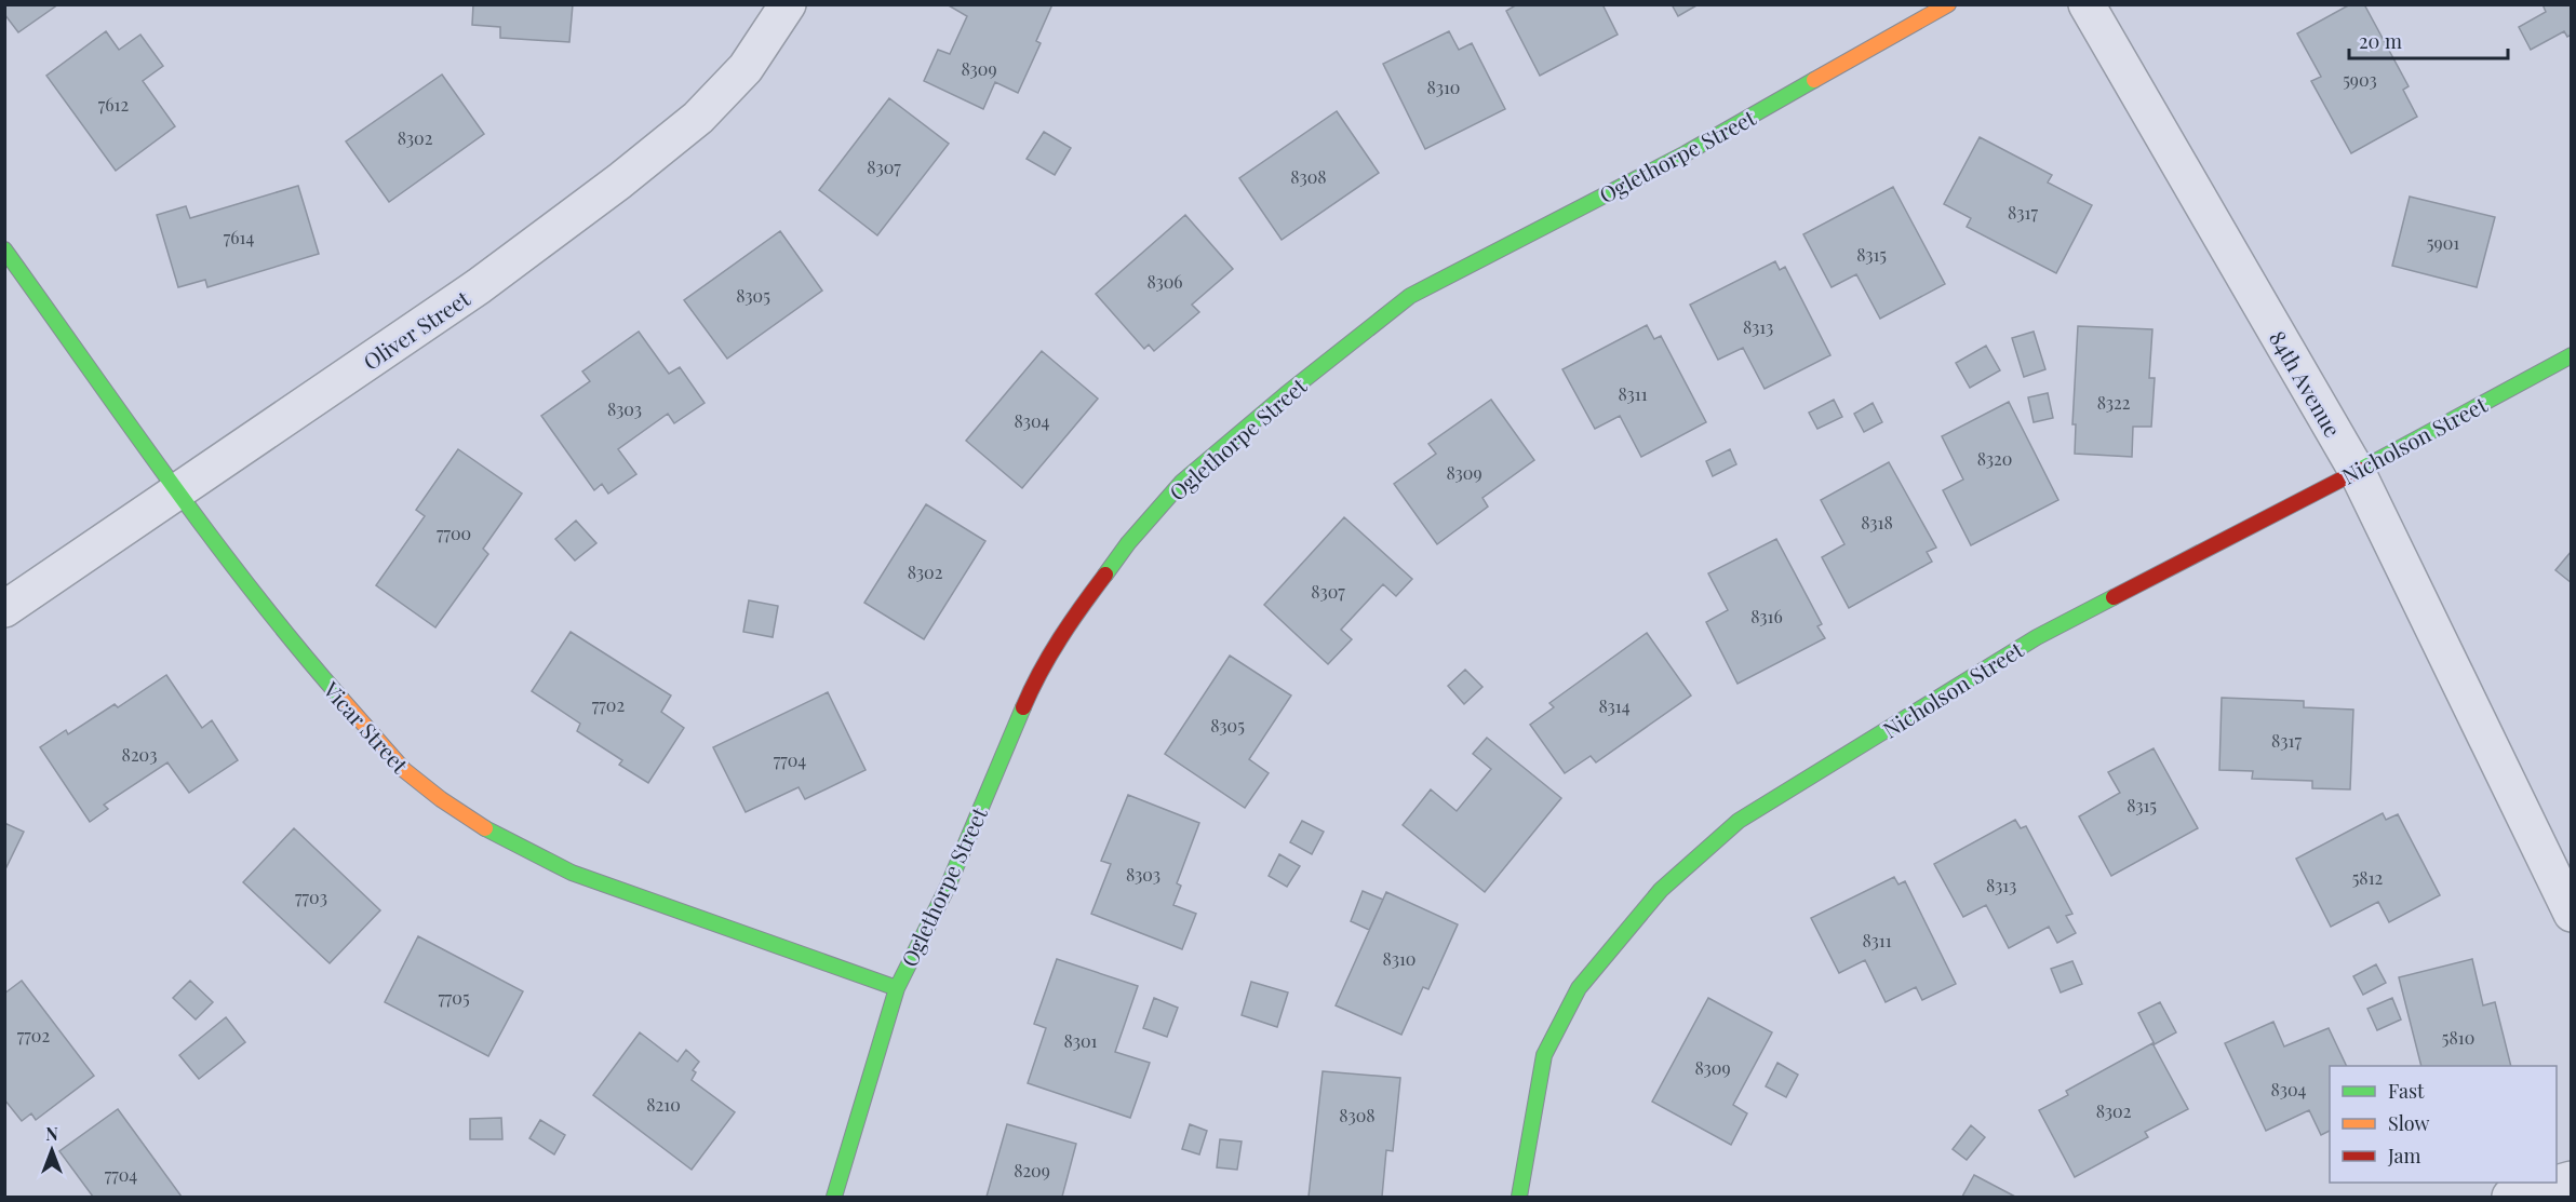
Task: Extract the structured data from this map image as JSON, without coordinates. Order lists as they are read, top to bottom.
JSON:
{
  "streets": {
    "street": [
      "Oglethorpe Street",
      "Oliver Street",
      "84th Avenue",
      "Nicholson Street",
      "Vicar Street"
    ]
  },
  "crossings": [
    ["Oglethorpe Street", "Vicar Street"],
    ["Oliver Street", "Vicar Street"],
    ["84th Avenue", "Nicholson Street"]
  ],
  "house_numbers": [
    "8309",
    "5903",
    "8310",
    "7612",
    "8302",
    "8307",
    "8308",
    "8317",
    "7614",
    "5901",
    "8315",
    "8306",
    "8305",
    "8313",
    "8311",
    "8322",
    "8303",
    "8304",
    "8320",
    "8309",
    "8318",
    "7700",
    "8302",
    "8307",
    "8316",
    "7702",
    "8314",
    "8305",
    "8317",
    "8203",
    "7704",
    "8315",
    "8303",
    "5812",
    "8313",
    "7703",
    "8311",
    "8310",
    "7705",
    "7702",
    "5810",
    "8301",
    "8309",
    "8304",
    "8210",
    "8302",
    "8308",
    "8209",
    "7704"
  ],
  "legend": ["Fast", "Slow", "Jam"],
  "scale_bar": "20 m",
  "north": "top"
}
